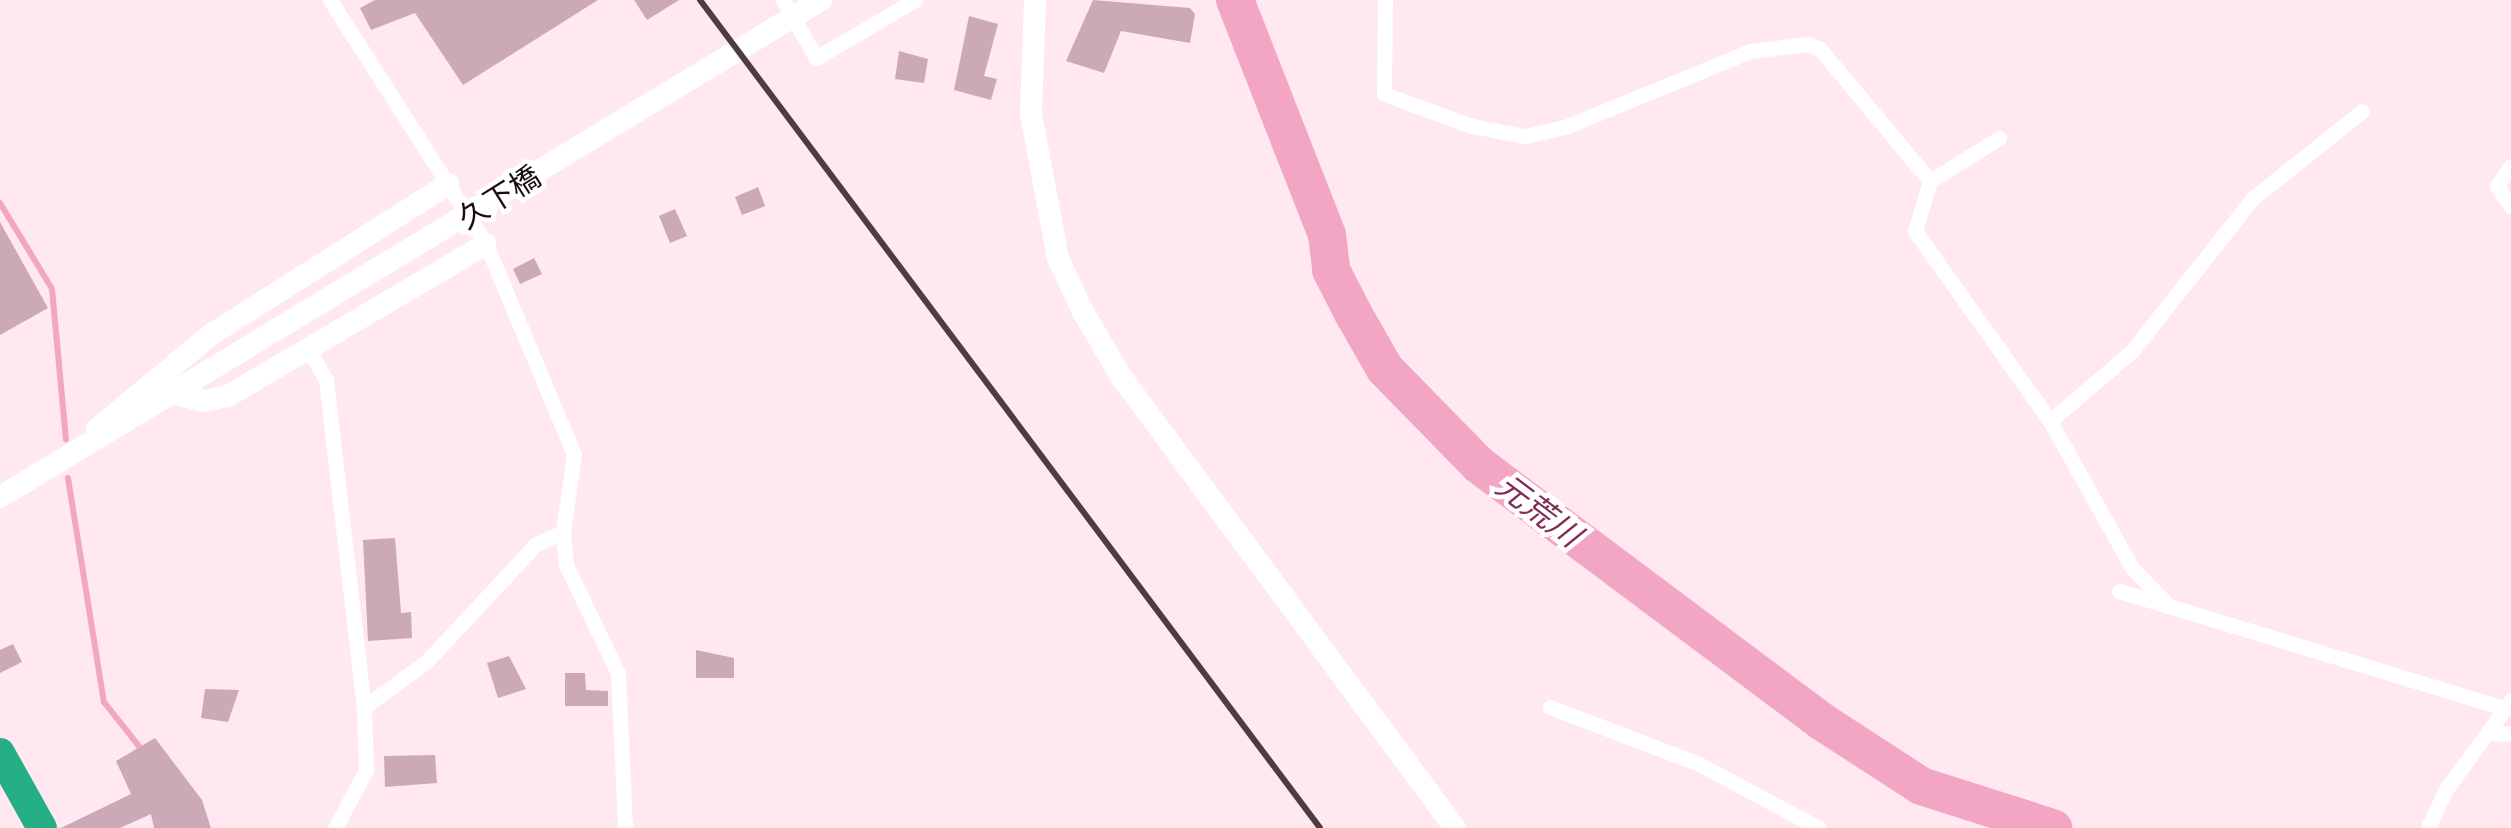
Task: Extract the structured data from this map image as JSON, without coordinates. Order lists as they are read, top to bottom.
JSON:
{
  "streets": {
    "main road": ["久下橋"]
  },
  "water": ["元荒川"]
}
